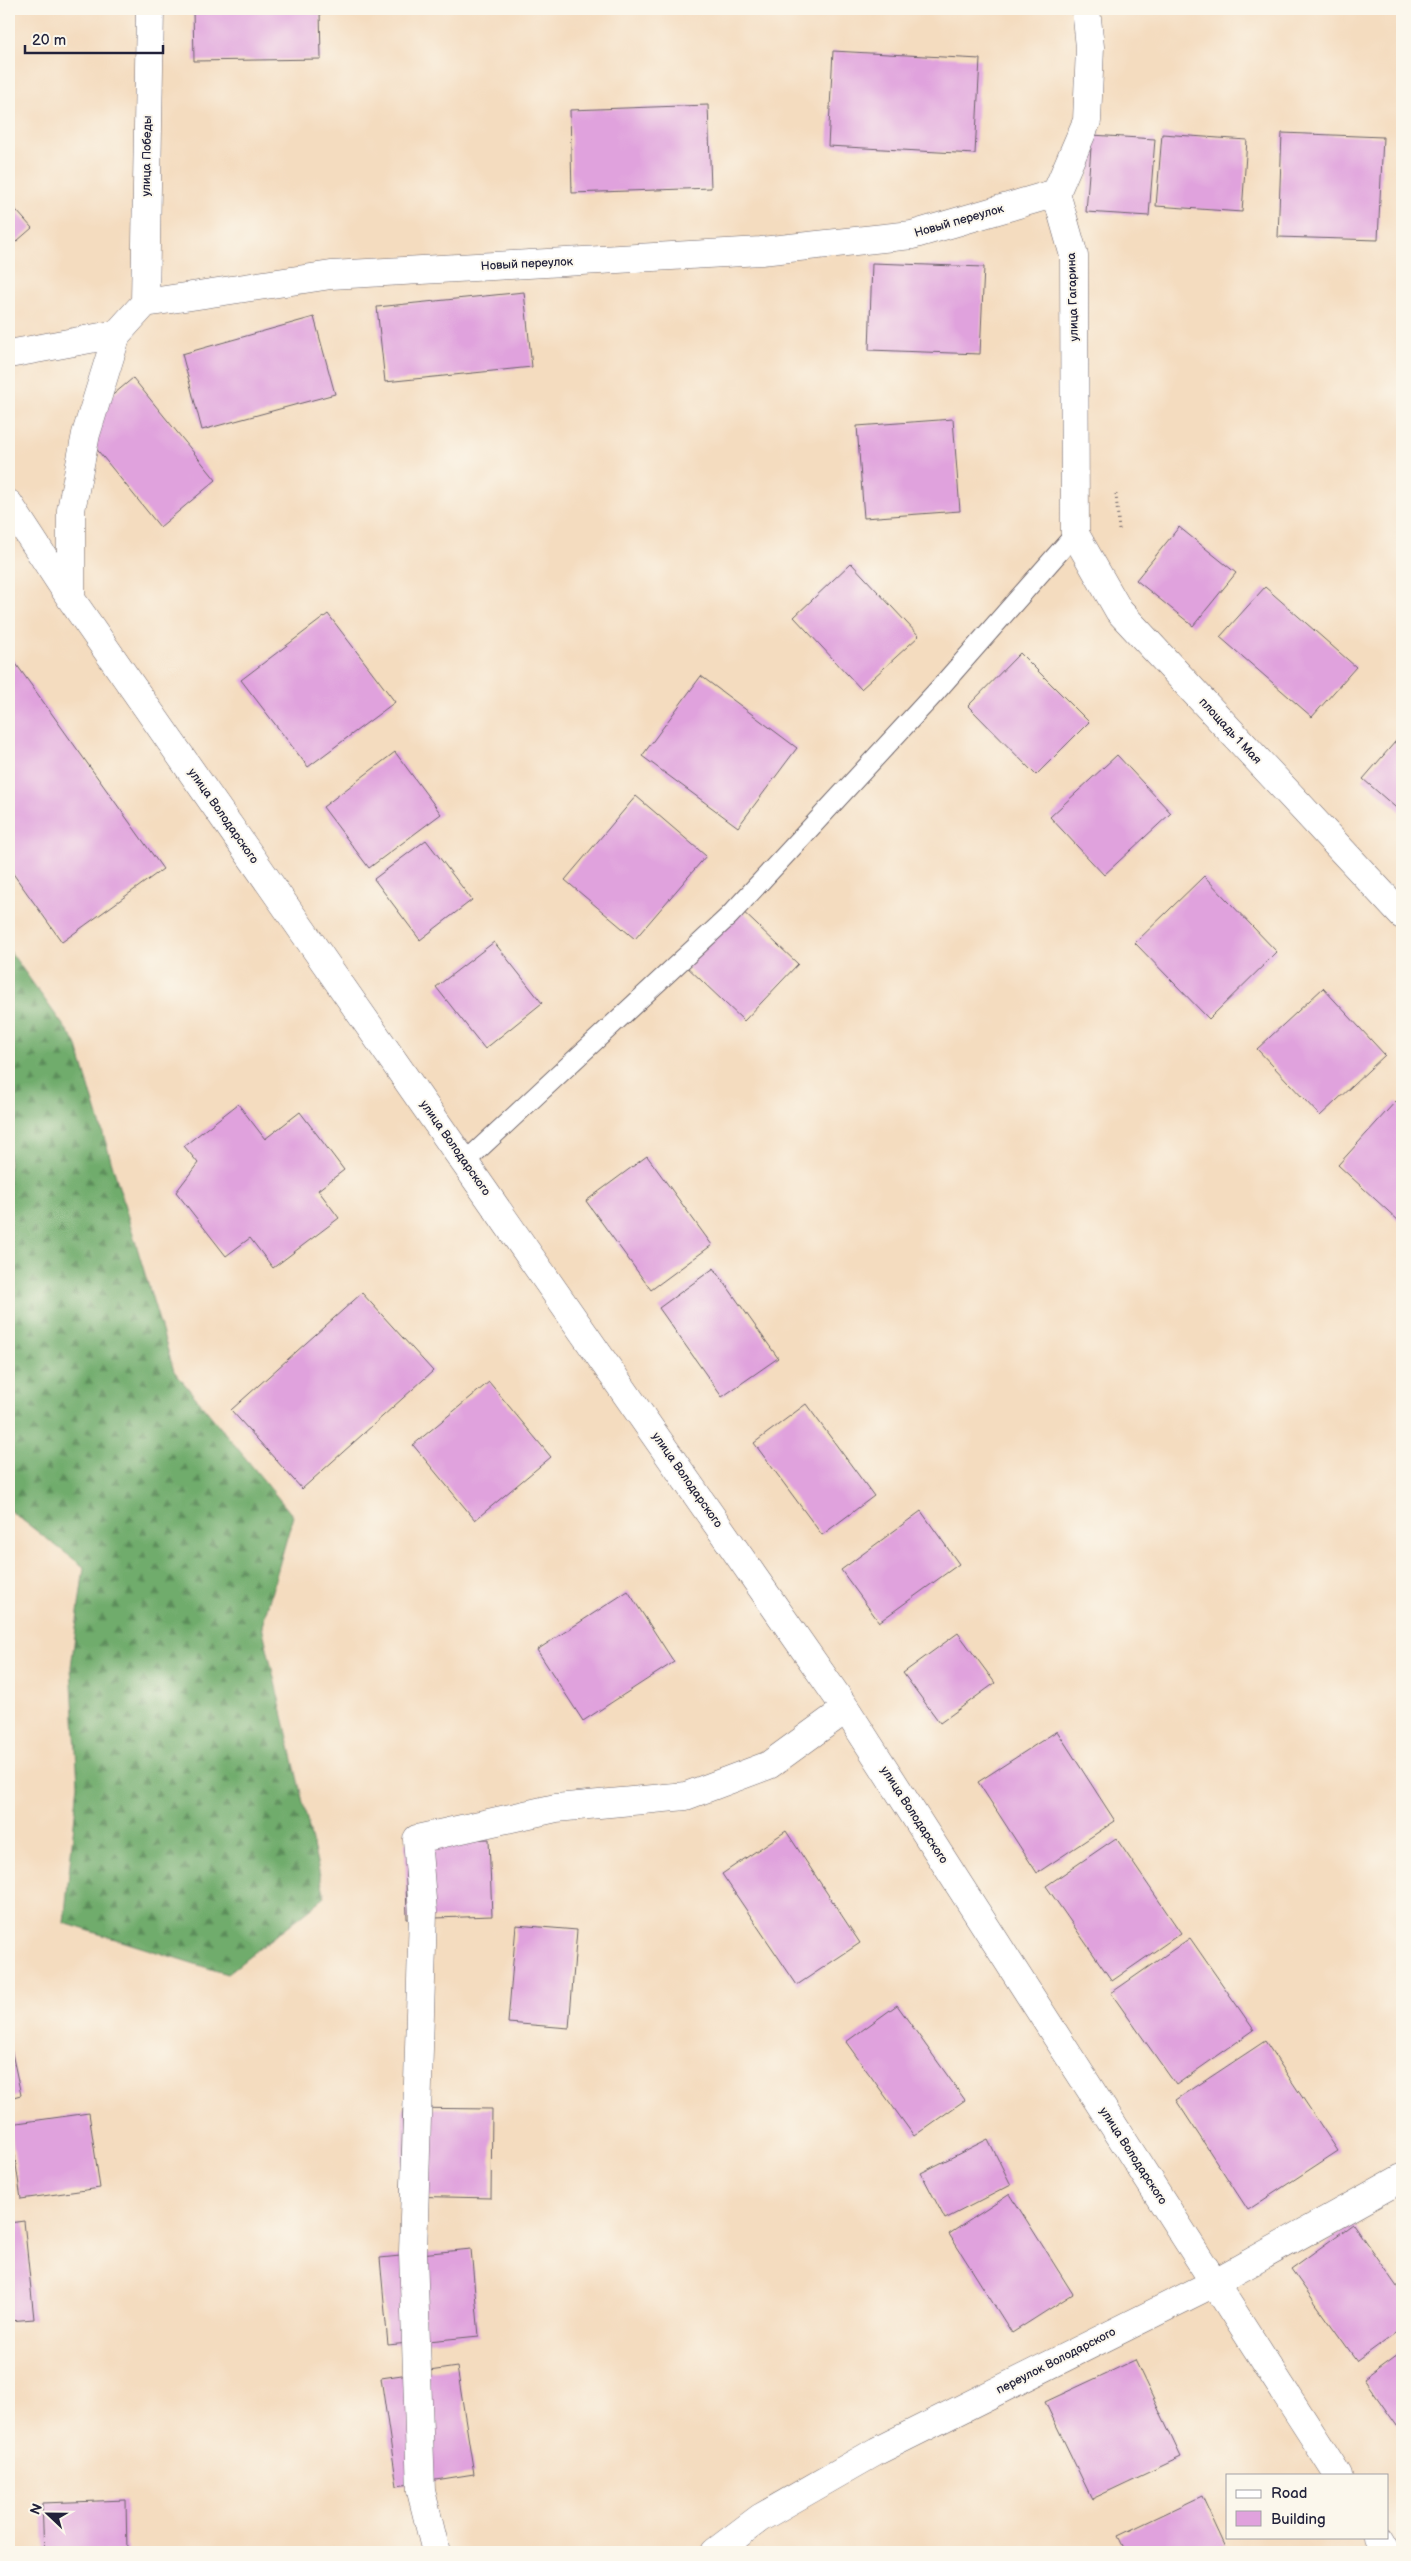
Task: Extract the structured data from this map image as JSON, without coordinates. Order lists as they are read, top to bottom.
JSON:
{
  "streets": {
    "street": [
      "улица Победы",
      "Новый переулок",
      "улица Гагарина",
      "площадь 1 Мая",
      "улица Володарского",
      "переулок Володарского"
    ]
  },
  "crossings": [
    ["улица Победы", "Новый переулок"],
    ["Новый переулок", "улица Гагарина"],
    ["улица Гагарина", "площадь 1 Мая"],
    ["улица Володарского", "переулок Володарского"]
  ],
  "legend": ["Road", "Building"],
  "scale_bar": "20 m",
  "north": "left"
}
